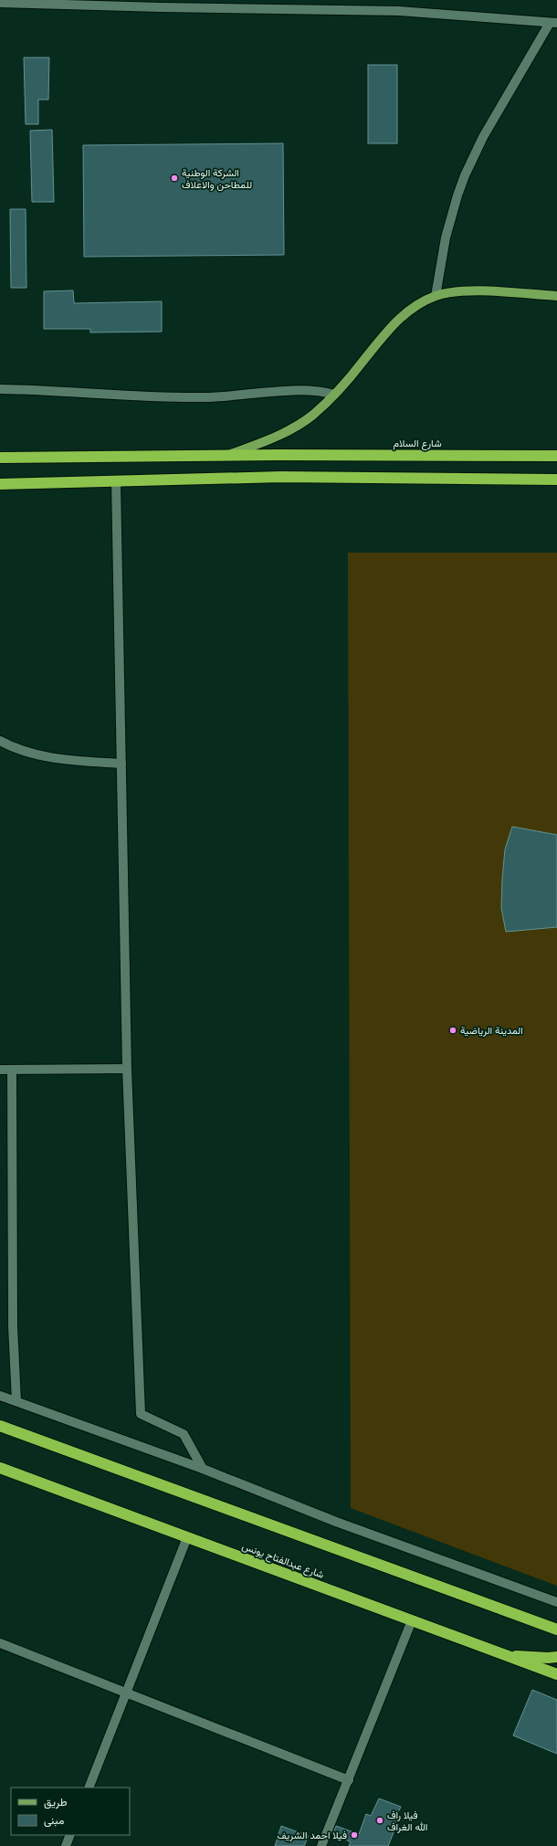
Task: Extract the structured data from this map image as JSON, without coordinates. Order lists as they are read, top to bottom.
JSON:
{
  "streets": {
    "highway": ["شارع السلام", "شارع عبدالفتاح يونس"]
  },
  "places": [
    "الشركة الوطنية للمطاحن والاعلاف",
    "المدينة الرياضية",
    "فيلا راف الله الغراف",
    "فيلا احمد الشريف"
  ],
  "legend": ["طريق", "مبنى"]
}
